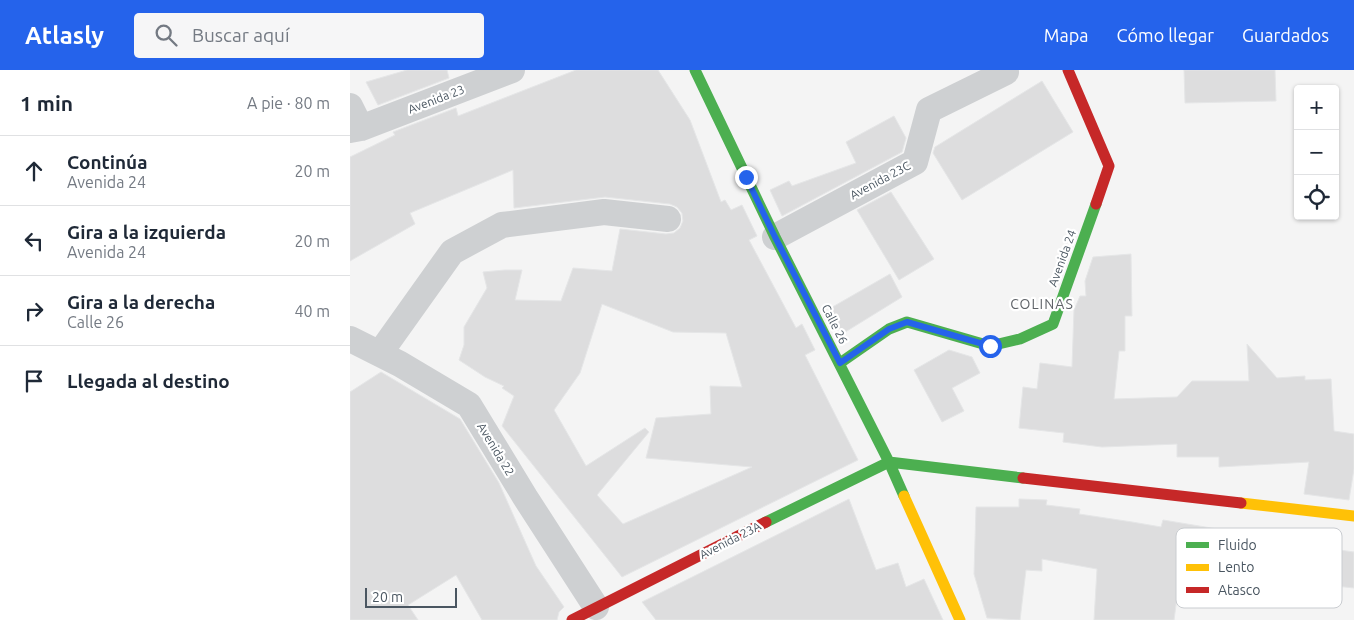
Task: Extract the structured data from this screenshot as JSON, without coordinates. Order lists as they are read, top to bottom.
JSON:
{
  "streets": {
    "street": [
      "Avenida 23",
      "Avenida 23C",
      "Avenida 24",
      "Calle 26",
      "Avenida 22",
      "Avenida 23A"
    ]
  },
  "crossings": [
    ["Avenida 23C", "Calle 26"],
    ["Avenida 24", "Calle 26"],
    ["Calle 26", "Avenida 23A"],
    ["Avenida 22", "Avenida 23A"]
  ],
  "districts": ["COLINAS"],
  "legend": ["Fluido", "Lento", "Atasco"],
  "scale_bar": "20 m",
  "page": {
    "header": "Atlasly",
    "search": "Buscar aquí",
    "nav": ["Mapa", "Cómo llegar", "Guardados"],
    "heading": ["1 min", "A pie · 80 m"],
    "map_buttons": ["+", "−"],
    "list": [
      ["Continúa", "Avenida 24", "20 m"],
      ["Gira a la izquierda", "Avenida 24", "20 m"],
      ["Gira a la derecha", "Calle 26", "40 m"],
      "Llegada al destino"
    ],
    "scale": "20 m"
  }
}
